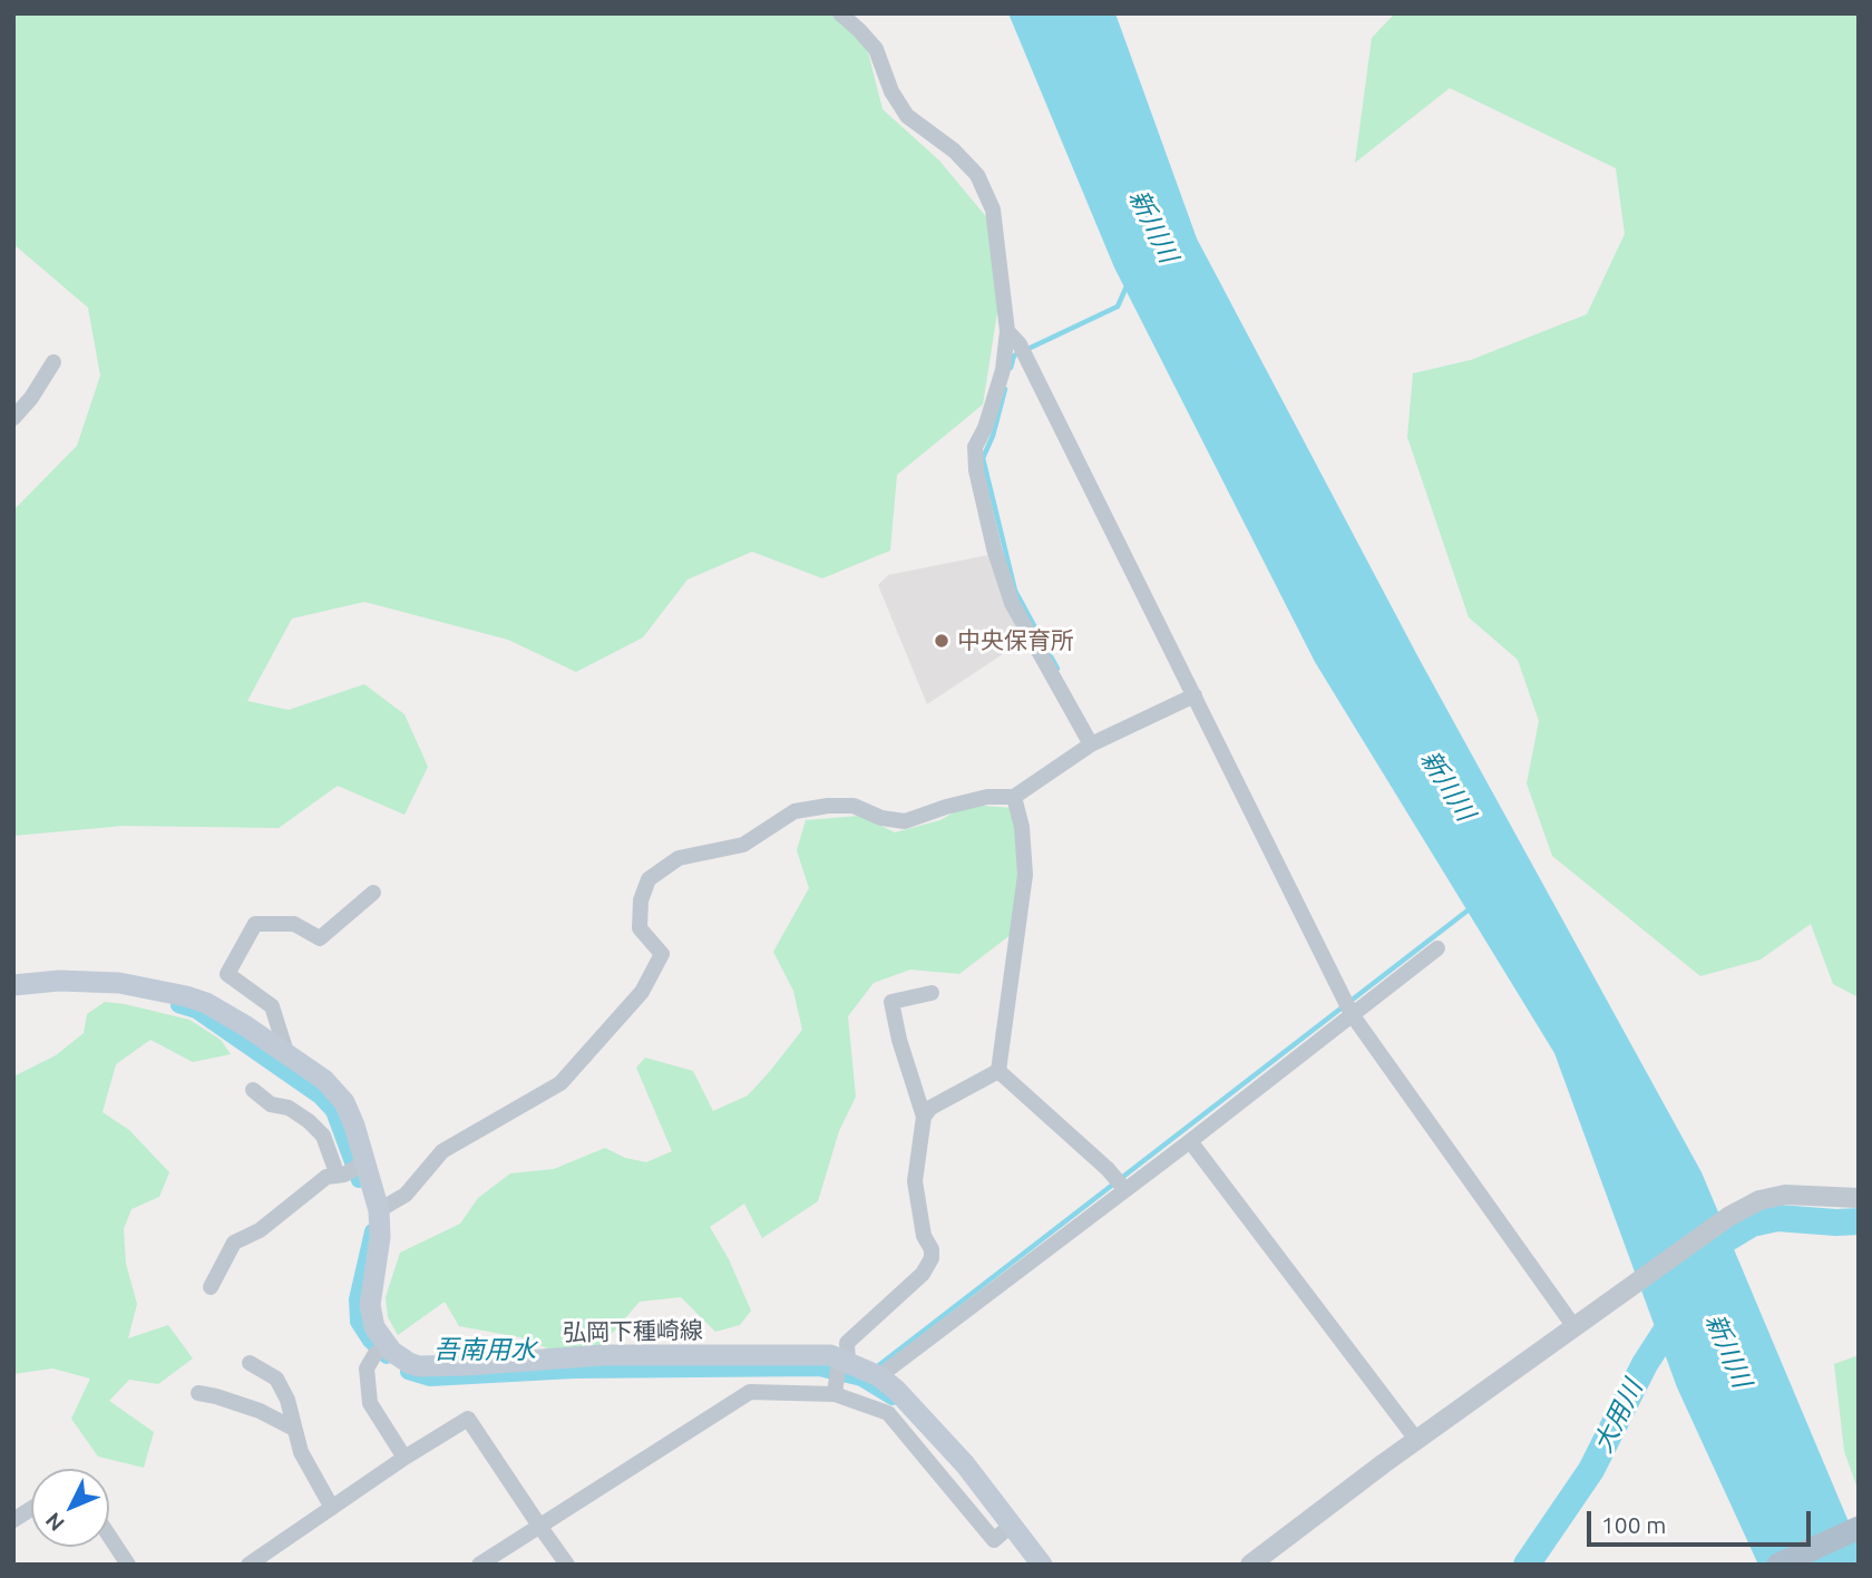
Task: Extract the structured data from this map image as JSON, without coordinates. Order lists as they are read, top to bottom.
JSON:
{
  "streets": {
    "main road": ["弘岡下種崎線"]
  },
  "water": ["新川川", "吾南用水", "大用川"],
  "places": ["中央保育所"],
  "scale_bar": "100 m",
  "north": "bottom left"
}
